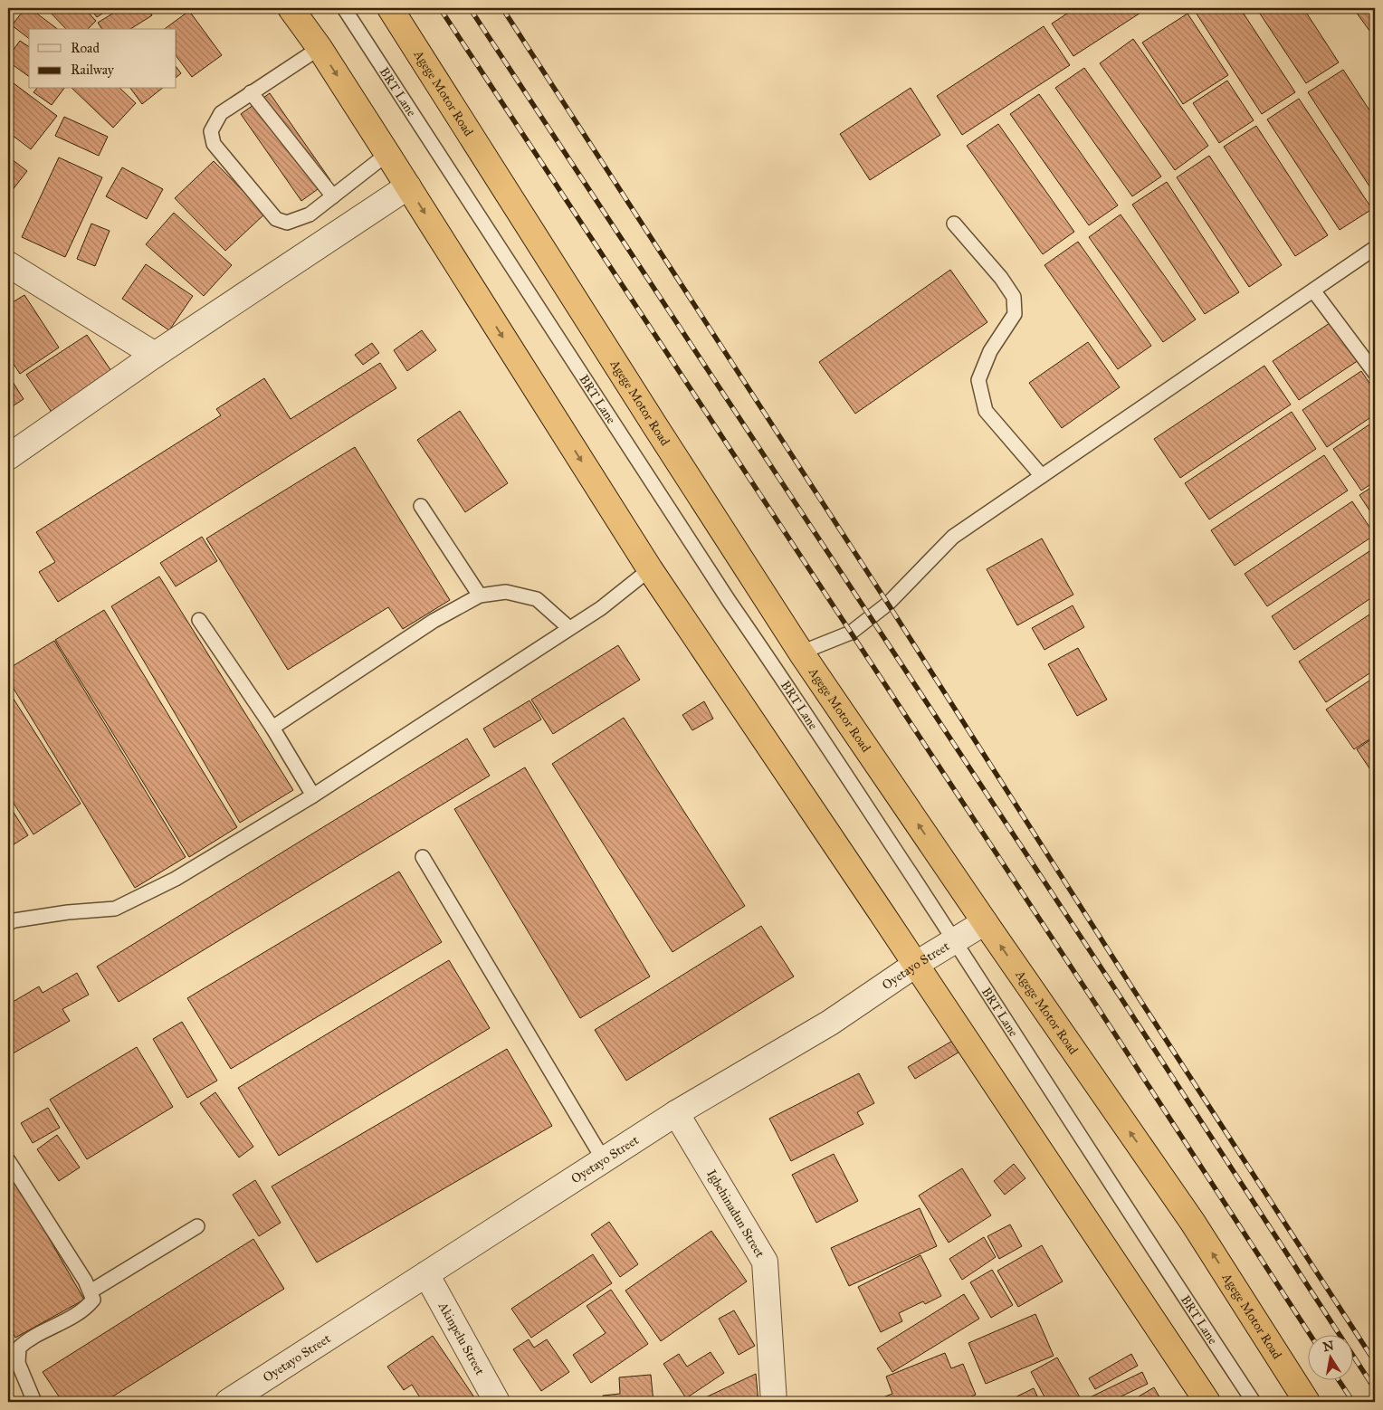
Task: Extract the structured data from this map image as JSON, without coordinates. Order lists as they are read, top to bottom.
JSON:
{
  "streets": {
    "highway": ["Agege Motor Road"],
    "street": ["Oyetayo Street", "Igbehinadun Street", "Akinpelu Street"],
    "lane": ["BRT Lane"]
  },
  "crossings": [
    ["BRT Lane", "Oyetayo Street"],
    ["Agege Motor Road", "Oyetayo Street"],
    ["Oyetayo Street", "Igbehinadun Street"],
    ["Oyetayo Street", "Akinpelu Street"]
  ],
  "legend": ["Road", "Railway"],
  "north": "top"
}
